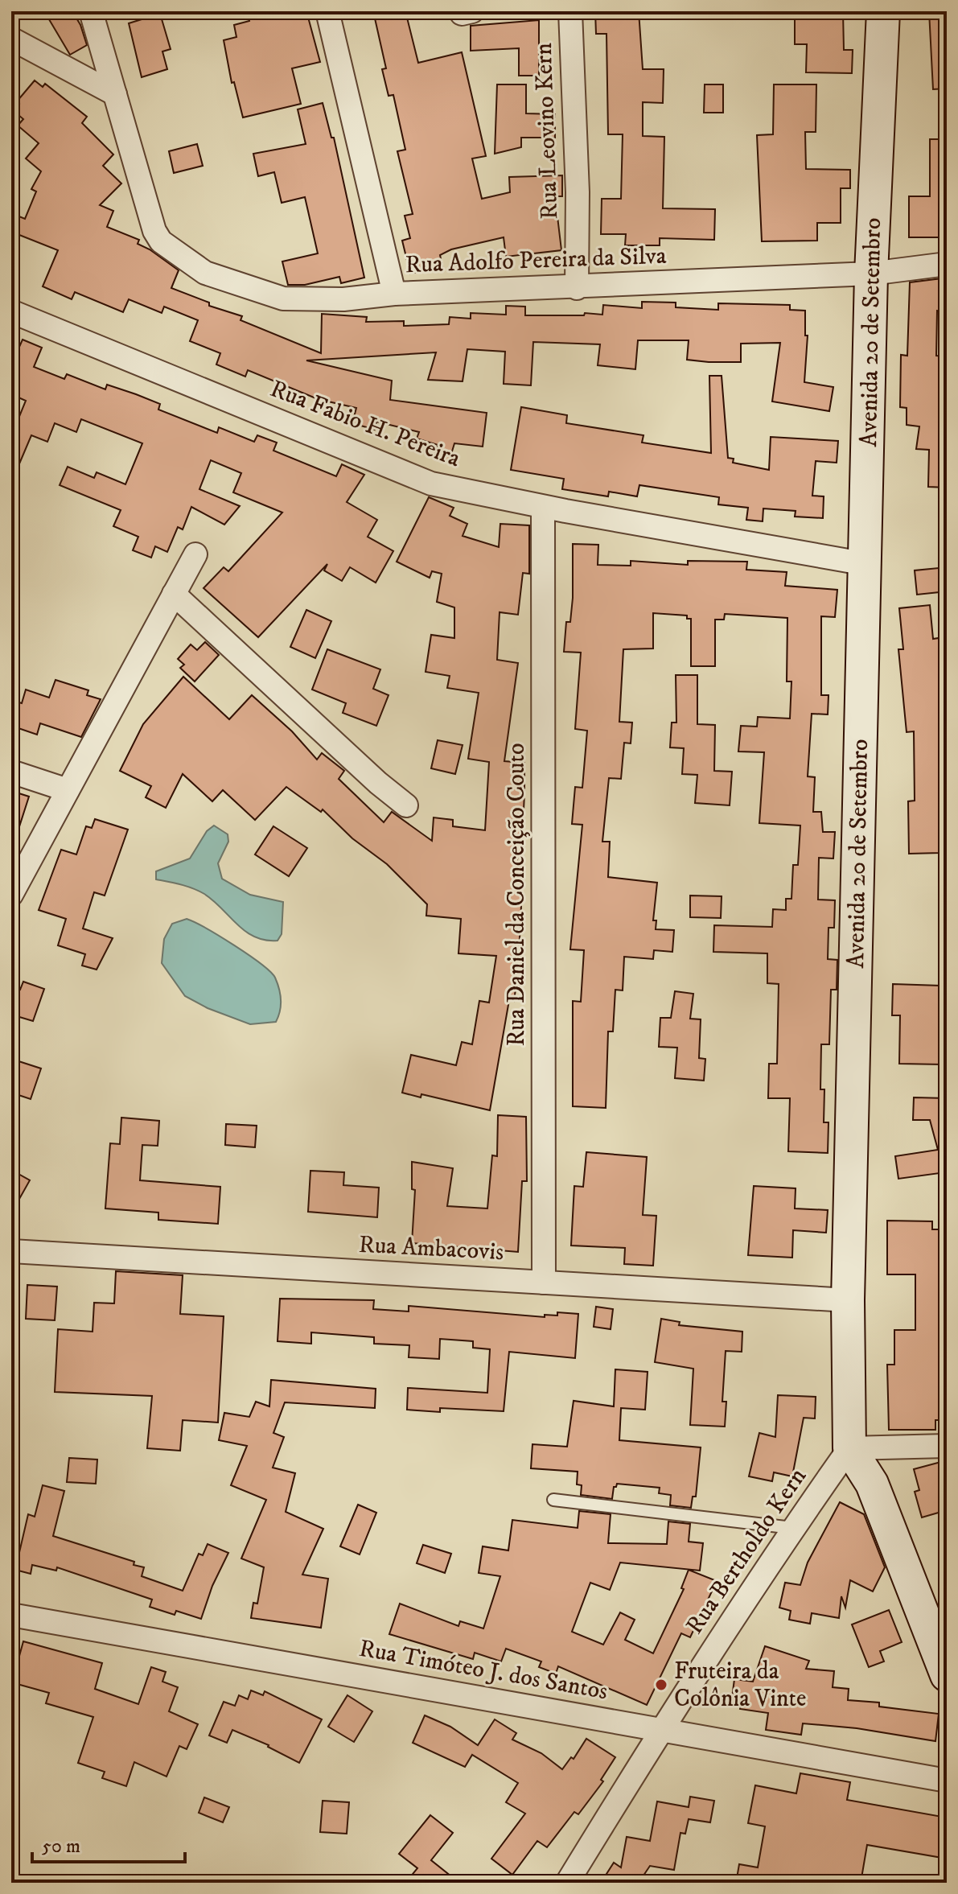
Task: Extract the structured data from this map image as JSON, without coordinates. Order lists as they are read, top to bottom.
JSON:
{
  "streets": {
    "street": [
      "Rua Leovino Kern",
      "Rua Adolfo Pereira da Silva",
      "Avenida 20 de Setembro",
      "Rua Fabio H. Pereira",
      "Rua Daniel da Conceição Couto",
      "Rua Ambacovis",
      "Rua Bertholdo Kern",
      "Rua Timóteo J. dos Santos"
    ]
  },
  "crossings": [
    ["Rua Leovino Kern", "Rua Adolfo Pereira da Silva"],
    ["Rua Adolfo Pereira da Silva", "Avenida 20 de Setembro"],
    ["Avenida 20 de Setembro", "Rua Fabio H. Pereira"],
    ["Avenida 20 de Setembro", "Rua Ambacovis"],
    ["Avenida 20 de Setembro", "Rua Bertholdo Kern"],
    ["Rua Fabio H. Pereira", "Rua Daniel da Conceição Couto"],
    ["Rua Daniel da Conceição Couto", "Rua Ambacovis"],
    ["Rua Bertholdo Kern", "Rua Timóteo J. dos Santos"]
  ],
  "places": ["Fruteira da Colônia Vinte"],
  "scale_bar": "50 m"
}
